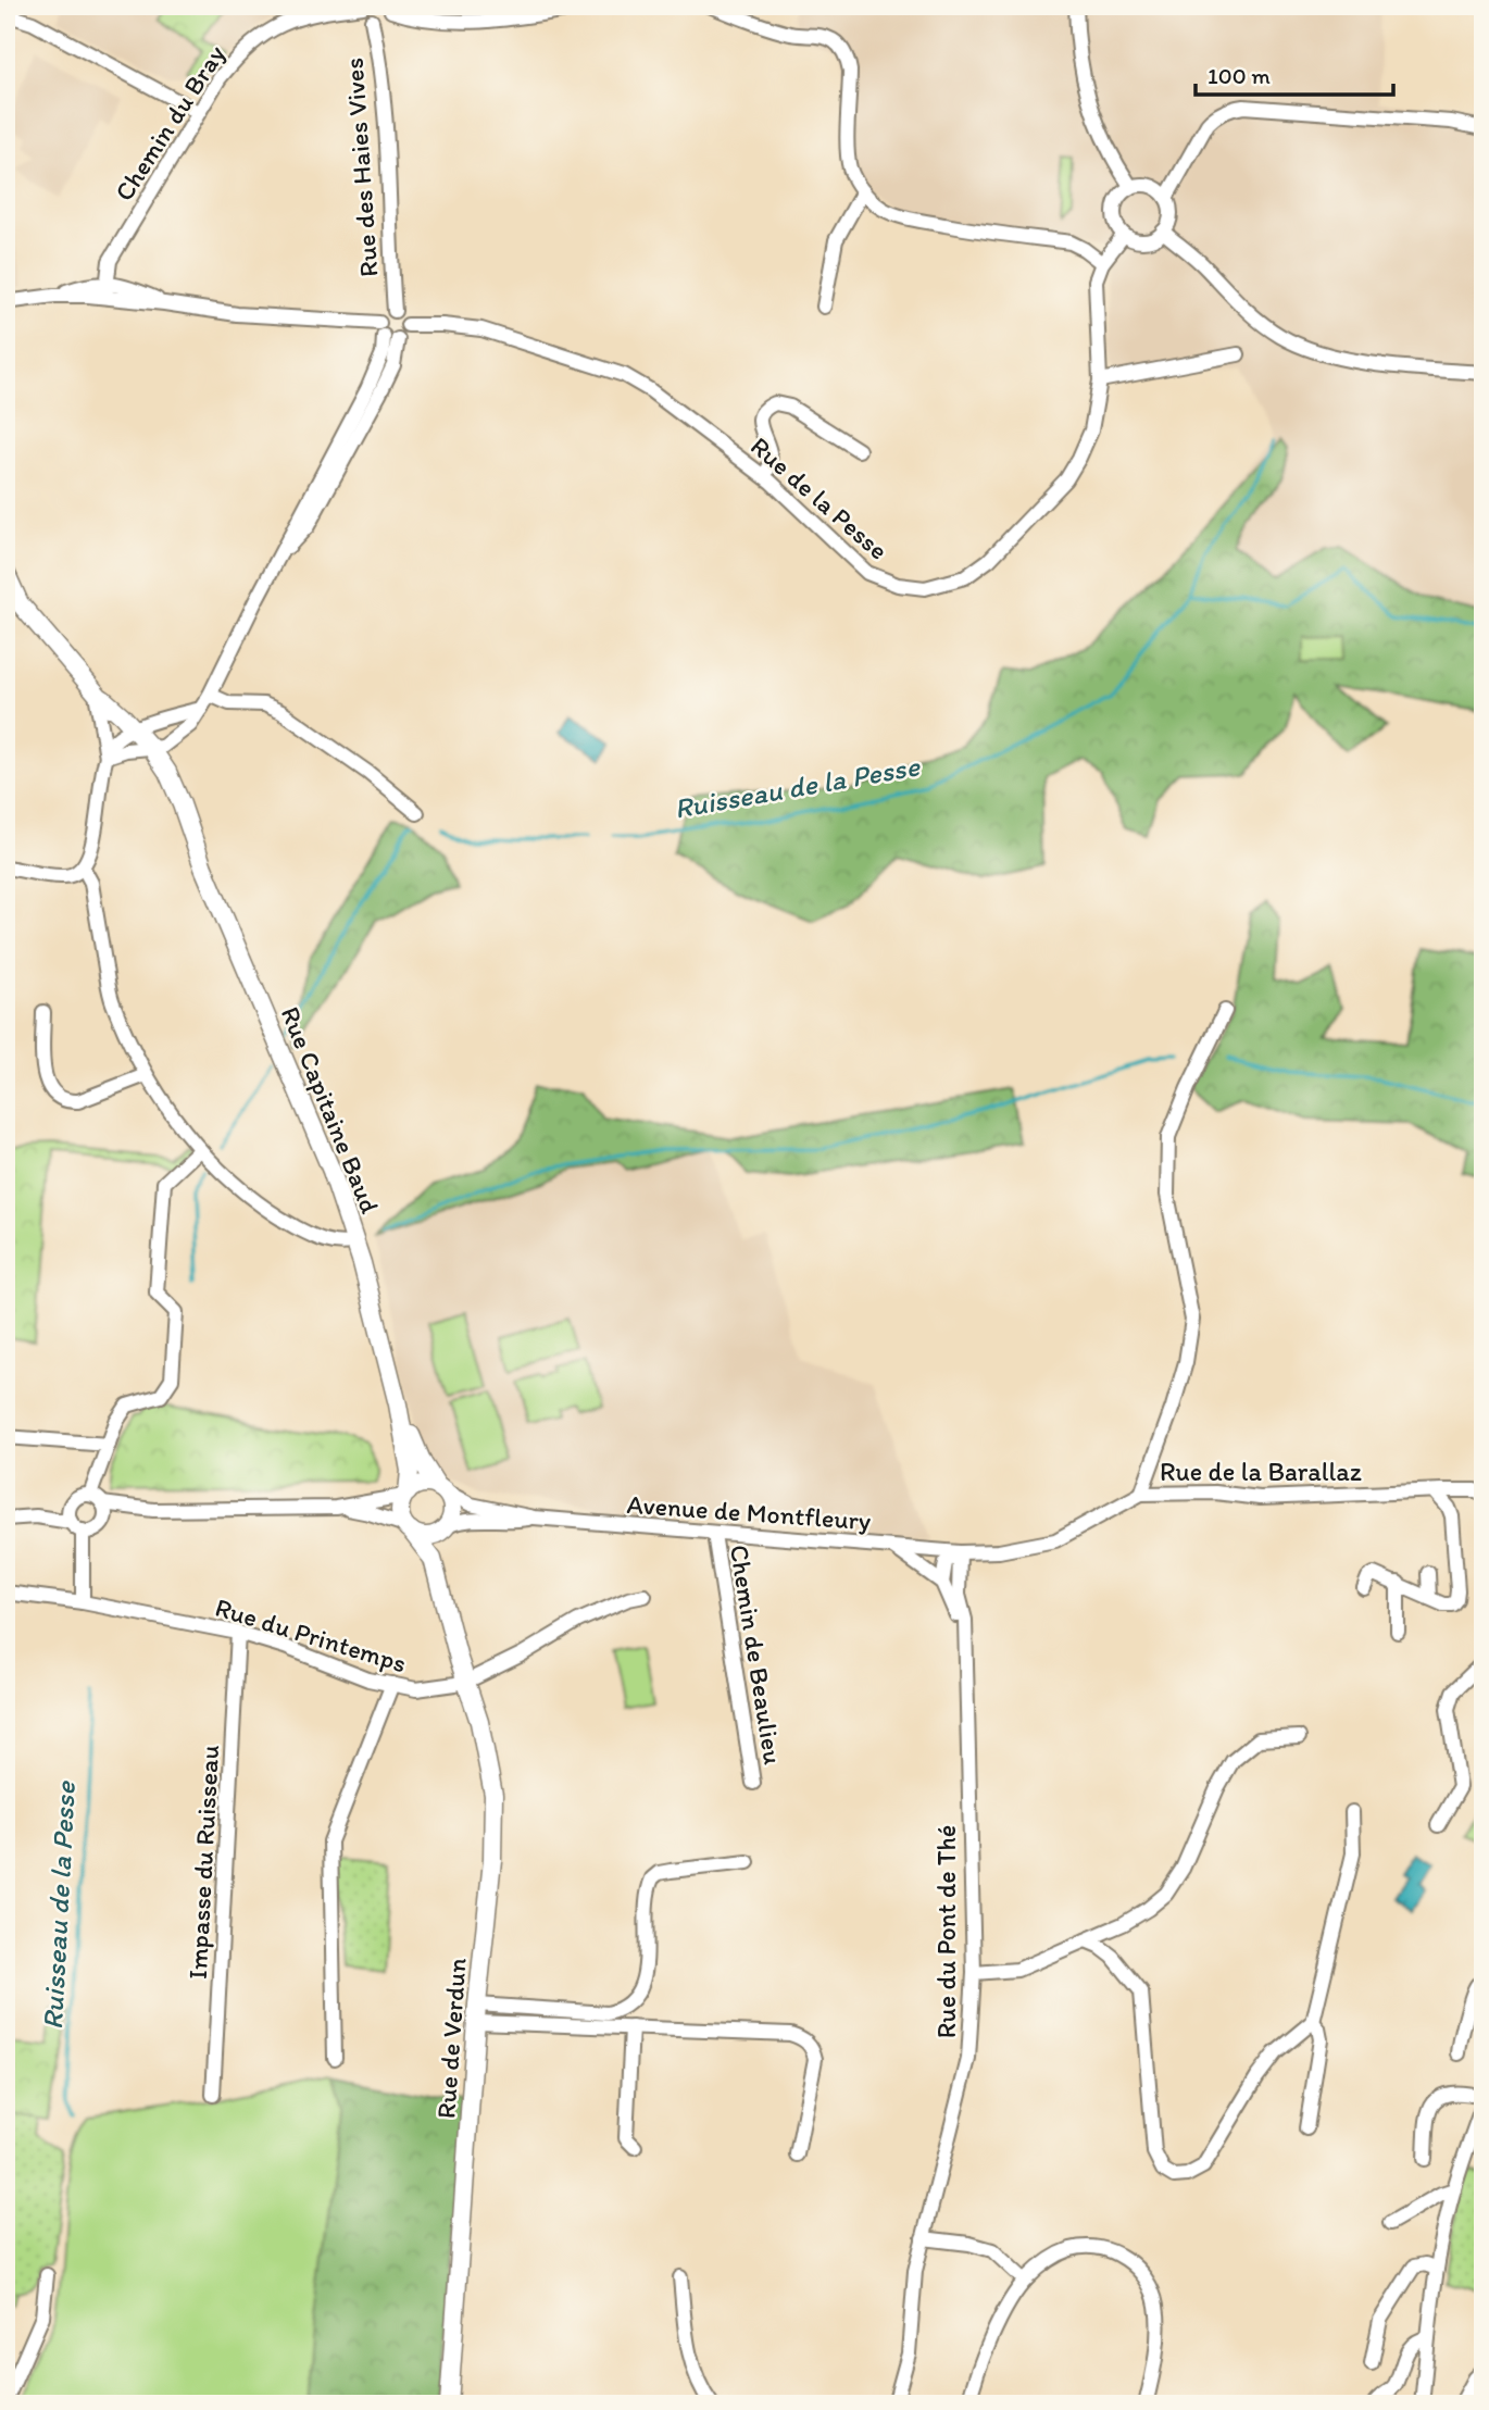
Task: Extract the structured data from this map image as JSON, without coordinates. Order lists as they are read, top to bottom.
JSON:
{
  "streets": {
    "main road": ["Rue Capitaine Baud", "Rue de Verdun"],
    "street": [
      "Chemin du Bray",
      "Rue des Haies Vives",
      "Rue de la Pesse",
      "Rue de la Barallaz",
      "Avenue de Montfleury",
      "Rue du Printemps",
      "Chemin de Beaulieu",
      "Impasse du Ruisseau",
      "Rue du Pont de Thé"
    ]
  },
  "crossings": [
    ["Rue Capitaine Baud", "Avenue de Montfleury"],
    ["Rue Capitaine Baud", "Rue de Verdun"],
    ["Rue de la Barallaz", "Avenue de Montfleury"],
    ["Rue de la Barallaz", "Rue du Pont de Thé"],
    ["Avenue de Montfleury", "Chemin de Beaulieu"],
    ["Avenue de Montfleury", "Rue du Pont de Thé"],
    ["Avenue de Montfleury", "Rue de Verdun"],
    ["Rue du Printemps", "Impasse du Ruisseau"],
    ["Rue du Printemps", "Rue de Verdun"]
  ],
  "water": ["Ruisseau de la Pesse"],
  "scale_bar": "100 m"
}
